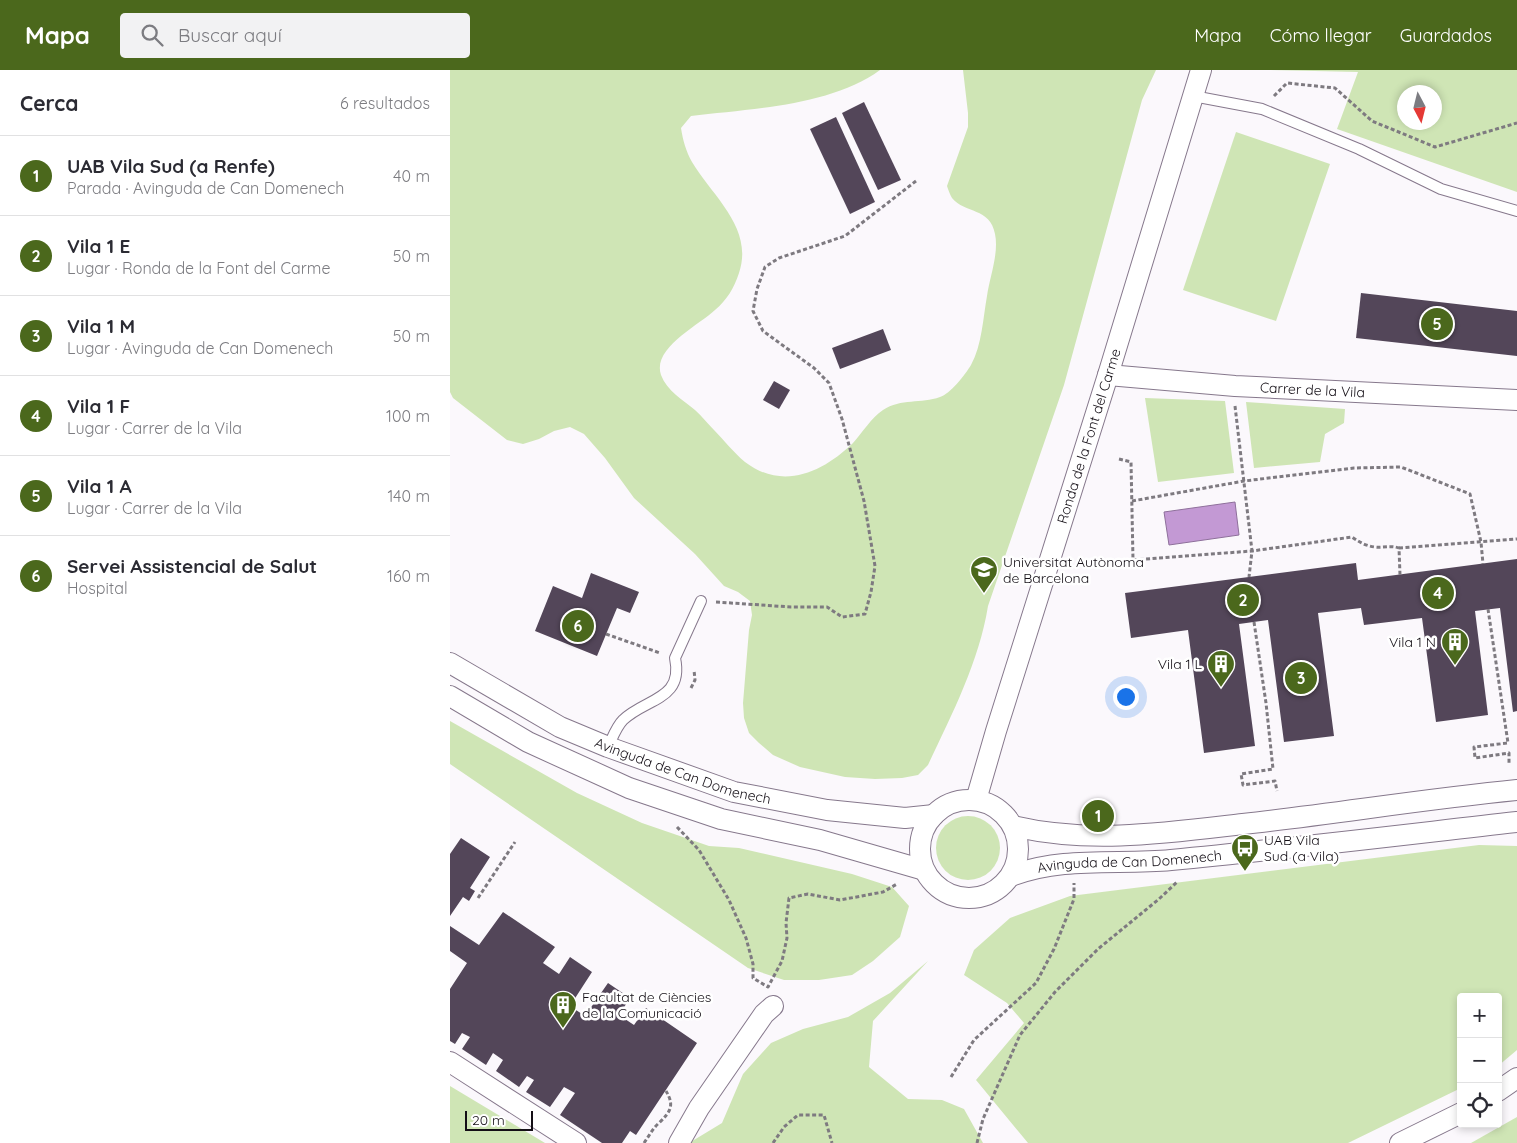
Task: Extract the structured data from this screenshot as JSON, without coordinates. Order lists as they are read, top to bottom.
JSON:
{
  "streets": {
    "street": ["Carrer de la Vila", "Ronda de la Font del Carme", "Avinguda de Can Domenech"]
  },
  "crossings": [
    ["Carrer de la Vila", "Ronda de la Font del Carme"],
    ["Ronda de la Font del Carme", "Avinguda de Can Domenech"]
  ],
  "places": {
    "school or university": ["Universitat Autònoma de Barcelona"],
    "building": ["Vila 1 N", "Vila 1 L", "Facultat de Ciències de la Comunicació"],
    "bus stop": ["UAB Vila Sud (a Vila)"]
  },
  "scale_bar": "20 m",
  "north": "bottom",
  "page": {
    "header": "Mapa",
    "search": "Buscar aquí",
    "nav": ["Mapa", "Cómo llegar", "Guardados"],
    "heading": ["Cerca", "6 resultados"],
    "list": [
      {
        "mark": "1",
        "name": "UAB Vila Sud (a Renfe)",
        "note": "Parada · Avinguda de Can Domenech",
        "value": "40 m"
      },
      {
        "mark": "2",
        "name": "Vila 1 E",
        "note": "Lugar · Ronda de la Font del Carme",
        "value": "50 m"
      },
      {
        "mark": "3",
        "name": "Vila 1 M",
        "note": "Lugar · Avinguda de Can Domenech",
        "value": "50 m"
      },
      {
        "mark": "4",
        "name": "Vila 1 F",
        "note": "Lugar · Carrer de la Vila",
        "value": "100 m"
      },
      {
        "mark": "5",
        "name": "Vila 1 A",
        "note": "Lugar · Carrer de la Vila",
        "value": "140 m"
      },
      {
        "mark": "6",
        "name": "Servei Assistencial de Salut",
        "note": "Hospital",
        "value": "160 m"
      }
    ],
    "pins": [
      "5",
      "4",
      "2",
      "6",
      "3",
      "1"
    ],
    "map_buttons": ["+", "−"],
    "scale": "20 m"
  }
}
